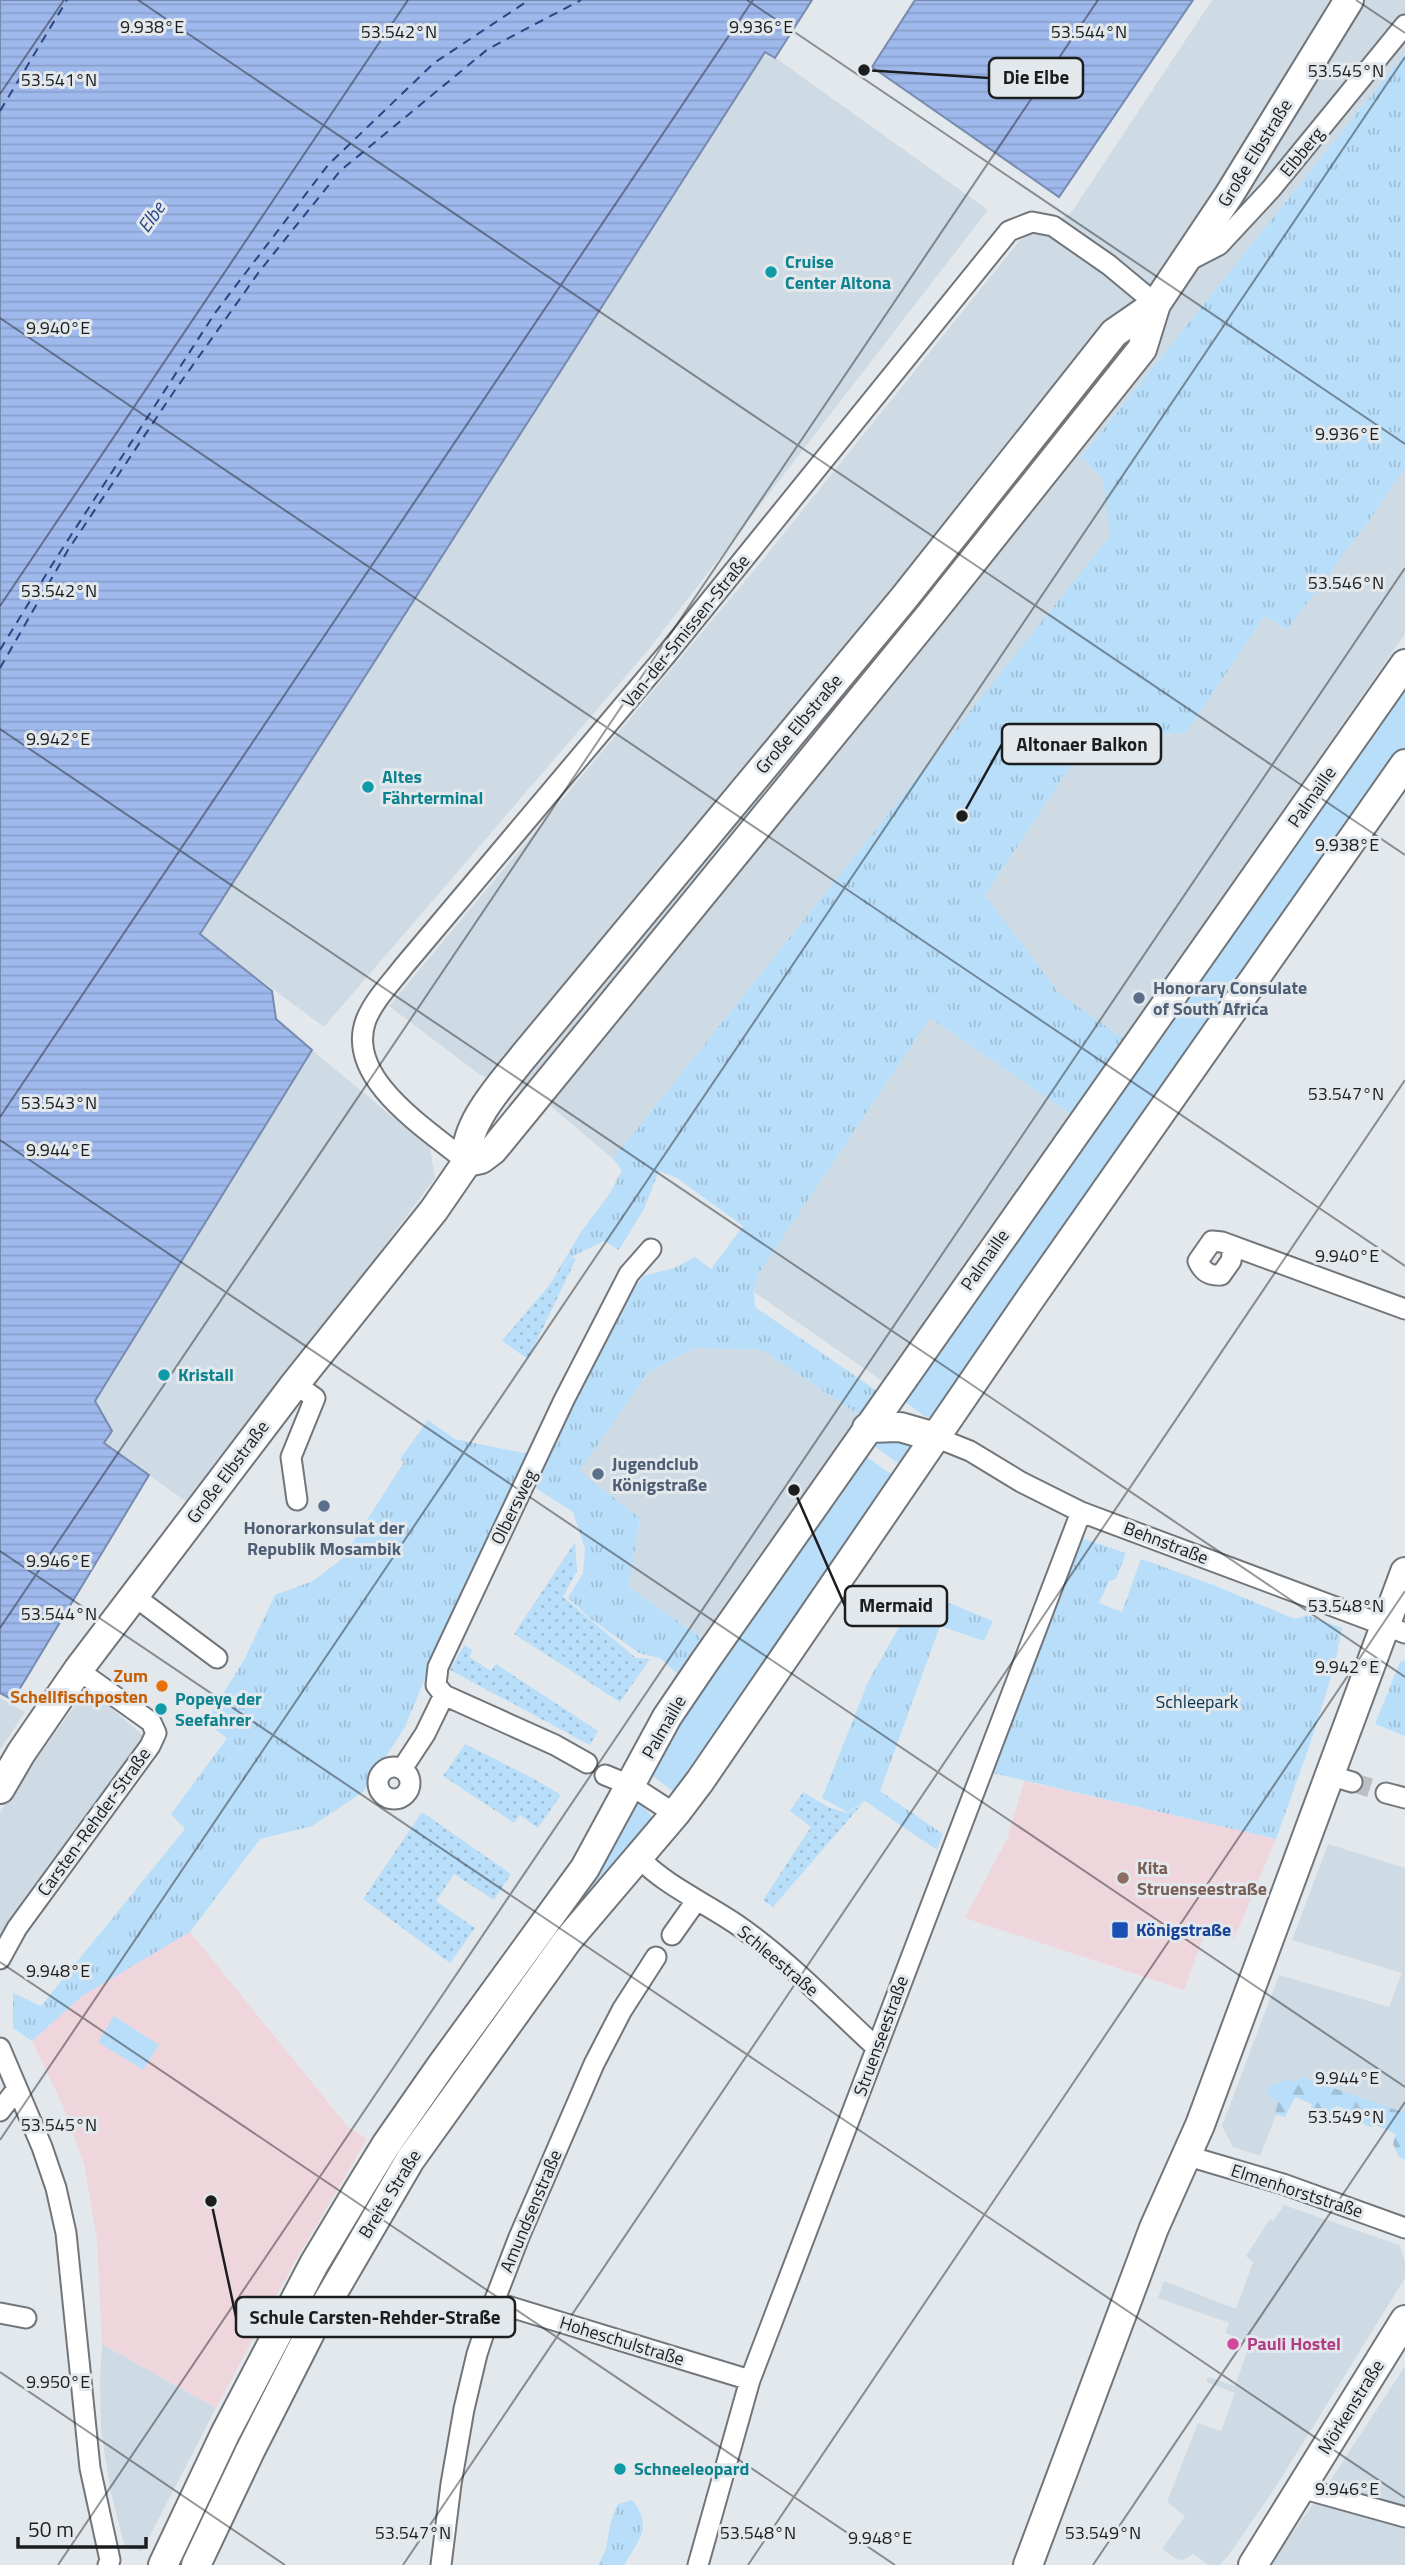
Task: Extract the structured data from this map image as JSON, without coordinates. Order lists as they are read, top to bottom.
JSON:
{
  "streets": {
    "main road": [
      "Große Elbstraße",
      "Palmaille",
      "Breite Straße",
      "Mörkenstraße"
    ],
    "street": [
      "Elbberg",
      "Van-der-Smissen-Straße",
      "Olbersweg",
      "Behnstraße",
      "Carsten-Rehder-Straße",
      "Schleestraße",
      "Struenseestraße",
      "Elmenhorststraße",
      "Amundsenstraße",
      "Hoheschulstraße"
    ]
  },
  "crossings": [
    ["Elbberg", "Große Elbstraße"],
    ["Große Elbstraße", "Van-der-Smissen-Straße"],
    ["Große Elbstraße", "Carsten-Rehder-Straße"],
    ["Palmaille", "Breite Straße"],
    ["Behnstraße", "Struenseestraße"],
    ["Schleestraße", "Struenseestraße"],
    ["Schleestraße", "Breite Straße"],
    ["Struenseestraße", "Hoheschulstraße"],
    ["Amundsenstraße", "Hoheschulstraße"]
  ],
  "water": ["Elbe"],
  "parks": ["Schleepark"],
  "places": {
    "other": [
      "Die Elbe",
      "Cruise Center Altona",
      "Altes Fährterminal",
      "Altonaer Balkon",
      "Honorary Consulate of South Africa",
      "Kristall",
      "Jugendclub Königstraße",
      "Mermaid",
      "Honorarkonsulat der Republik Mosambik",
      "Zum Schellfischposten",
      "Popeye der Seefahrer",
      "Kita Struenseestraße",
      "Schule Carsten-Rehder-Straße",
      "Pauli Hostel",
      "Schneeleopard"
    ],
    "transit": ["Königstraße"]
  },
  "scale_bar": "50 m",
  "coordinates": [
    "9.938°E",
    "9.936°E",
    "53.542°N",
    "53.544°N",
    "53.545°N",
    "53.541°N",
    "9.940°E",
    "53.546°N",
    "9.942°E",
    "53.547°N",
    "53.543°N",
    "9.944°E",
    "9.946°E",
    "53.548°N",
    "9.948°E",
    "53.549°N",
    "9.950°E"
  ]
}
